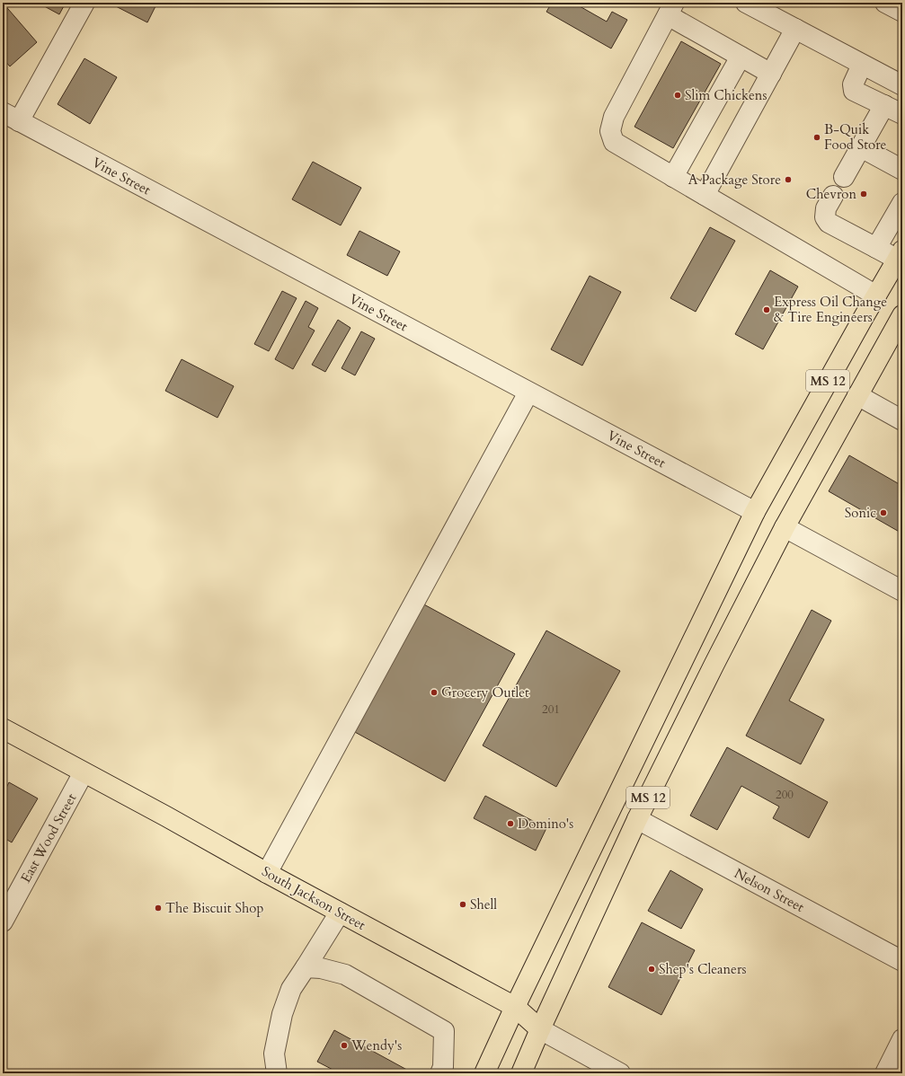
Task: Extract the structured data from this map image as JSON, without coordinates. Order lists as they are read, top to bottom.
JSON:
{
  "streets": {
    "main road": ["MS 12", "South Jackson Street"],
    "street": ["Vine Street", "East Wood Street", "Nelson Street"]
  },
  "crossings": [
    ["Vine Street", "MS 12"],
    ["MS 12", "Nelson Street"],
    ["MS 12", "South Jackson Street"],
    ["East Wood Street", "South Jackson Street"]
  ],
  "places": [
    "Slim Chickens",
    "B-Quik Food Store",
    "A Package Store",
    "Chevron",
    "Express Oil Change & Tire Engineers",
    "Sonic",
    "Grocery Outlet",
    "Domino's",
    "Shell",
    "The Biscuit Shop",
    "Shep's Cleaners",
    "Wendy's"
  ],
  "house_numbers": ["201", "200"]
}
